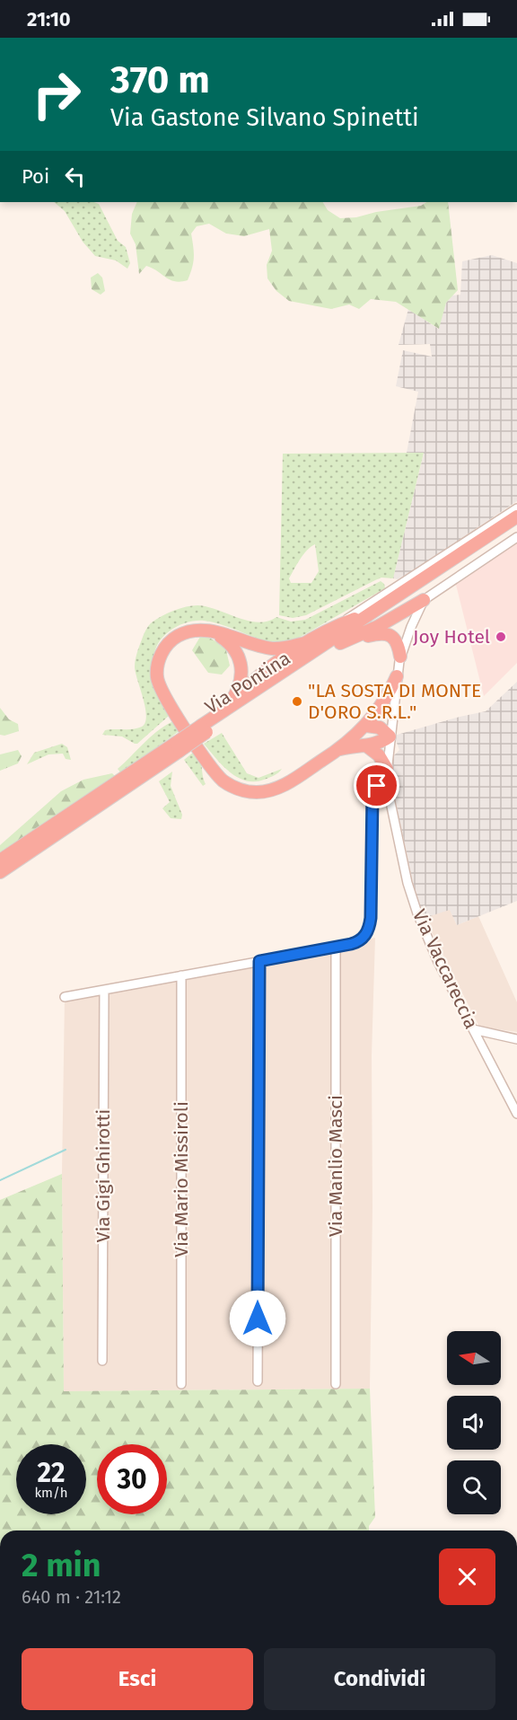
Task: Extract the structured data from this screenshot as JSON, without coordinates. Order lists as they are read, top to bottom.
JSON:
{
  "streets": {
    "highway": ["Via Pontina"],
    "street": [
      "Via Vaccareccia",
      "Via Manlio Masci",
      "Via Gigi Ghirotti",
      "Via Mario Missiroli"
    ]
  },
  "places": ["Joy Hotel", "\"LA SOSTA DI MONTE D'ORO S.R.L.\""],
  "north": "left",
  "page": {
    "status": "21:10",
    "turn": ["370 m", "Via Gastone Silvano Spinetti"],
    "then": "Poi",
    "speed": "22 km/h",
    "limit": "30",
    "heading": ["2 min", "640 m · 21:12"],
    "buttons": ["Esci", "Condividi"]
  }
}
